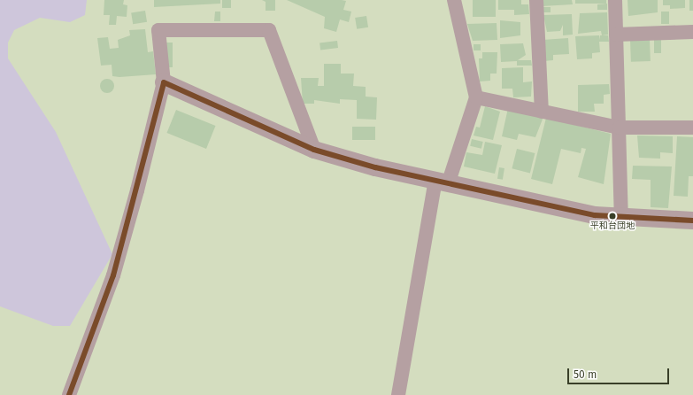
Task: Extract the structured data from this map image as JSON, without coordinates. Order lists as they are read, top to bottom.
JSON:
{
  "places": ["平和台団地"],
  "scale_bar": "50 m"
}
